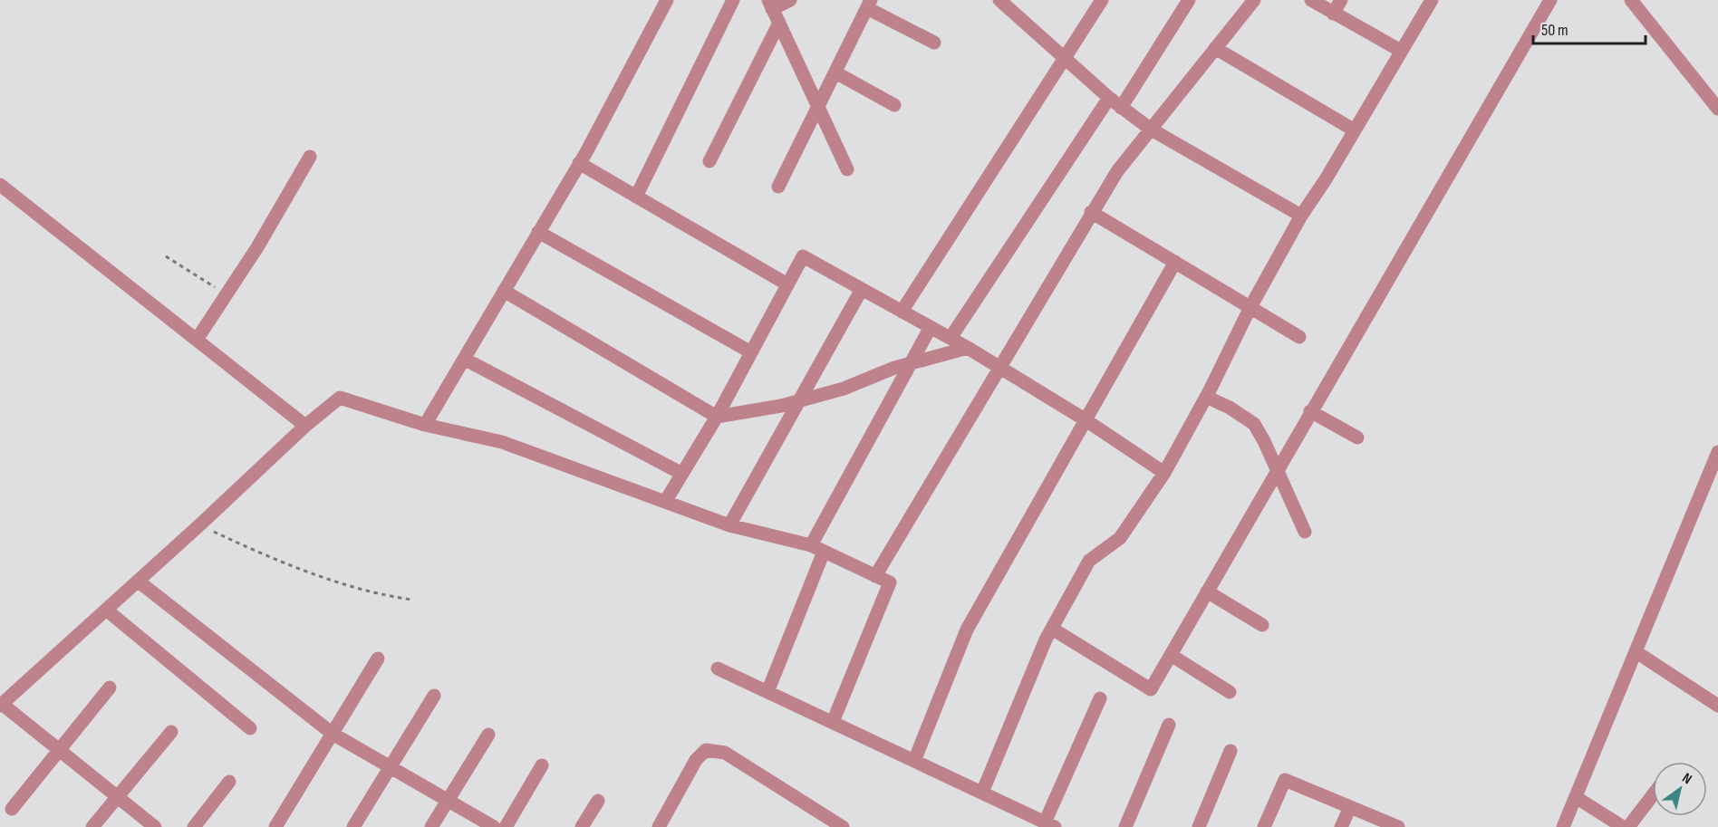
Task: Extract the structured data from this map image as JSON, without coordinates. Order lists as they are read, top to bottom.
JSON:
{
  "scale_bar": "50 m",
  "north": "top right"
}
